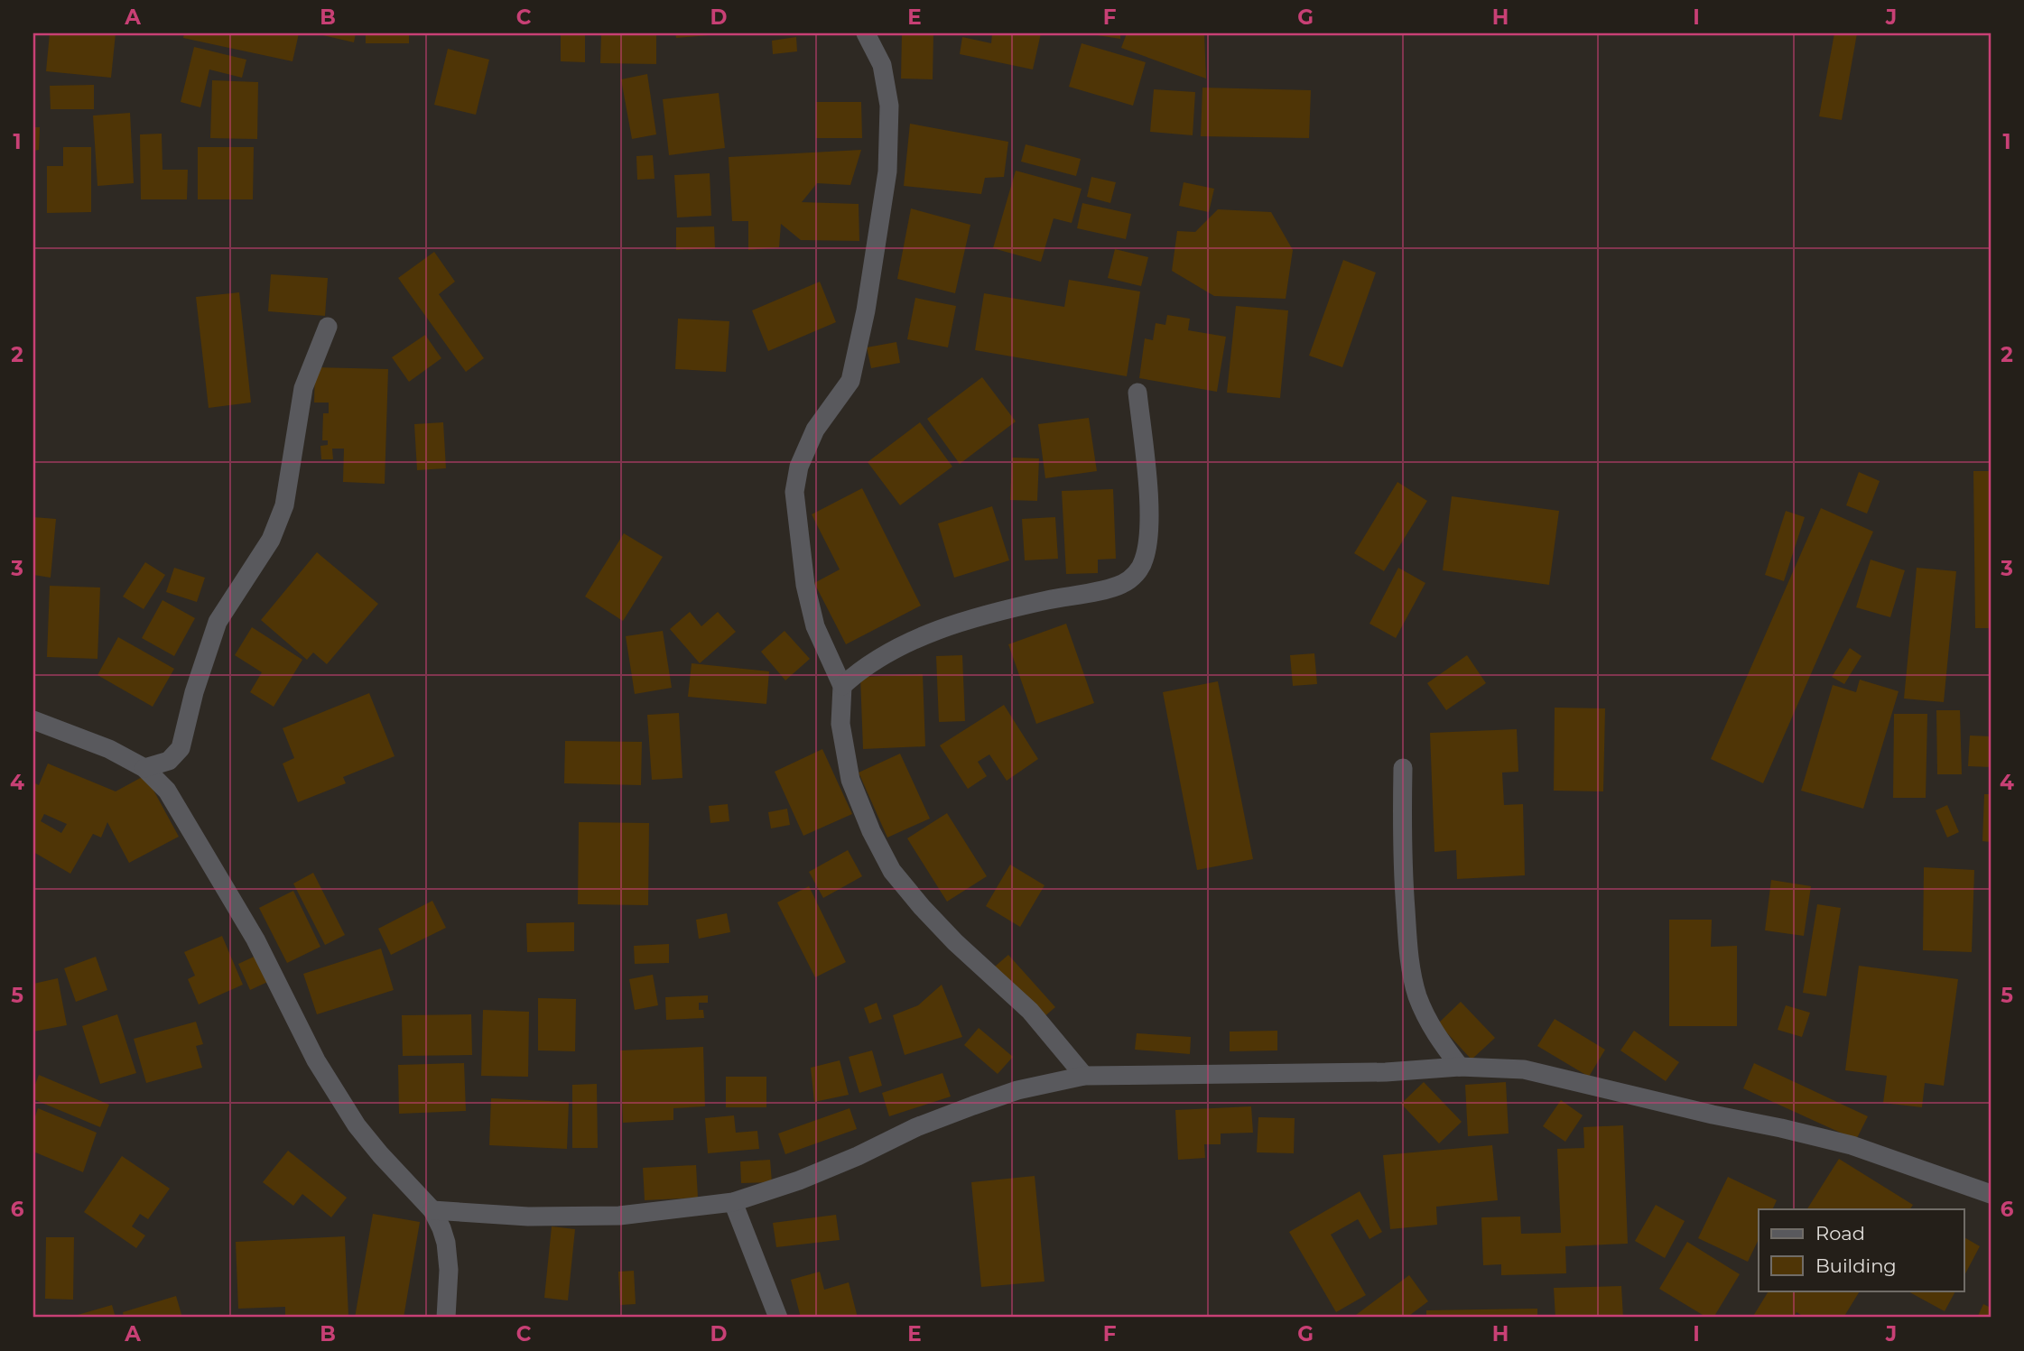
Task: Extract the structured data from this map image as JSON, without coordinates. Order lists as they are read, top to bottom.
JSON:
{
  "legend": ["Road", "Building"],
  "grid": {
    "columns": [
      "A",
      "B",
      "C",
      "D",
      "E",
      "F",
      "G",
      "H",
      "I",
      "J"
    ],
    "rows": [
      "1",
      "2",
      "3",
      "4",
      "5",
      "6"
    ]
  }
}
